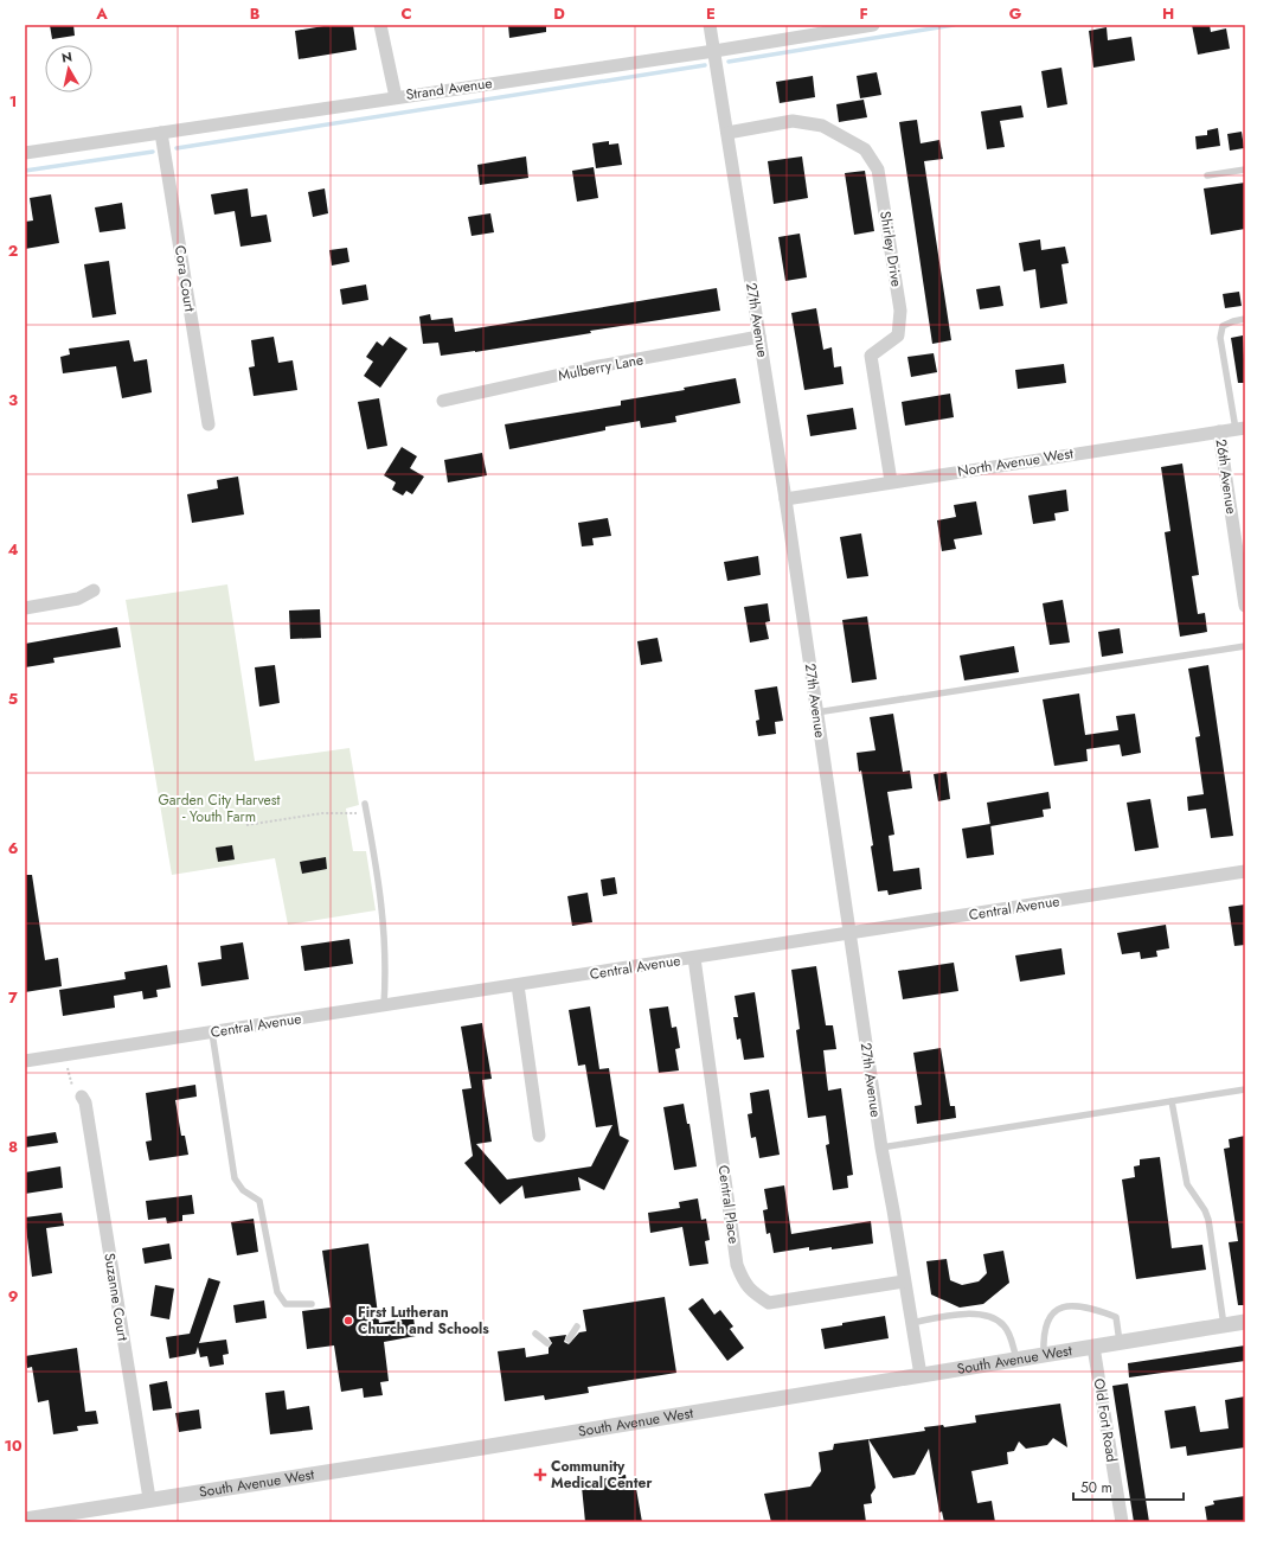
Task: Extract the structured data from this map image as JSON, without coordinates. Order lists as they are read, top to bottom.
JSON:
{
  "streets": {
    "street": [
      "Strand Avenue",
      "Shirley Drive",
      "Cora Court",
      "27th Avenue",
      "Mulberry Lane",
      "North Avenue West",
      "26th Avenue",
      "Central Avenue",
      "Central Place",
      "Suzanne Court",
      "South Avenue West",
      "Old Fort Road"
    ]
  },
  "crossings": [
    ["Strand Avenue", "Cora Court"],
    ["Strand Avenue", "27th Avenue"],
    ["Shirley Drive", "27th Avenue"],
    ["Shirley Drive", "North Avenue West"],
    ["27th Avenue", "Mulberry Lane"],
    ["27th Avenue", "North Avenue West"],
    ["27th Avenue", "Central Avenue"],
    ["27th Avenue", "Central Place"],
    ["27th Avenue", "South Avenue West"],
    ["North Avenue West", "26th Avenue"],
    ["Central Avenue", "Central Place"],
    ["Suzanne Court", "South Avenue West"],
    ["South Avenue West", "Old Fort Road"]
  ],
  "parks": ["Garden City Harvest - Youth Farm"],
  "places": {
    "other": ["First Lutheran Church and Schools"],
    "health": ["Community Medical Center"]
  },
  "scale_bar": "50 m",
  "north": "top",
  "grid": {
    "columns": [
      "A",
      "B",
      "C",
      "D",
      "E",
      "F",
      "G",
      "H"
    ],
    "rows": [
      "1",
      "2",
      "3",
      "4",
      "5",
      "6",
      "7",
      "8",
      "9",
      "10"
    ]
  }
}
